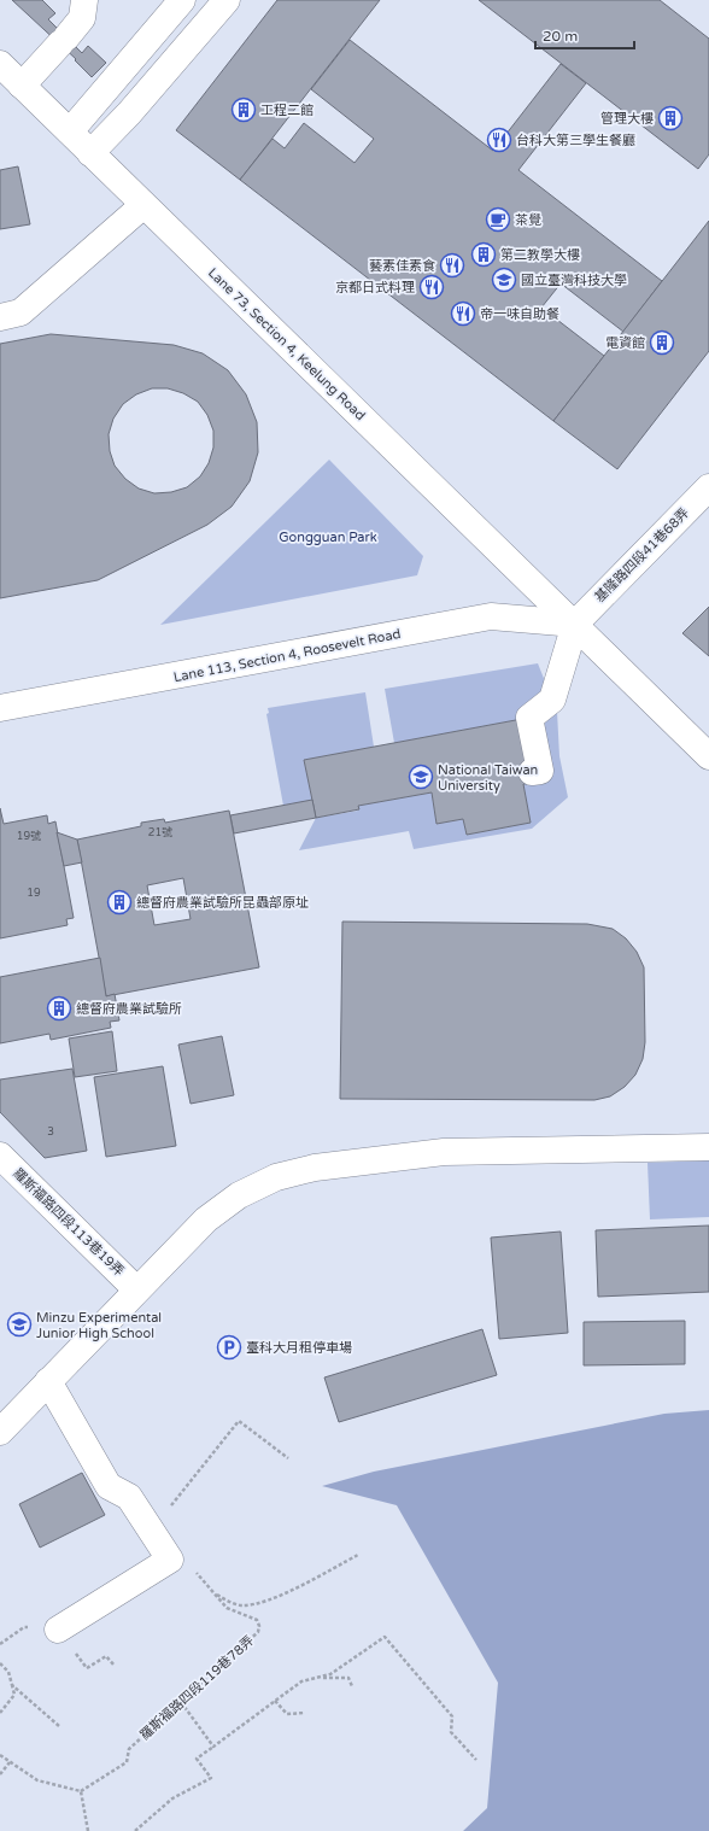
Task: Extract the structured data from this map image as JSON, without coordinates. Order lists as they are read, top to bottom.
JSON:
{
  "streets": {
    "street": [
      "Lane 73, Section 4, Keelung Road",
      "基隆路四段41巷68弄",
      "Lane 113, Section 4, Roosevelt Road",
      "羅斯福路四段113巷19弄"
    ],
    "path": ["羅斯福路四段119巷78弄"]
  },
  "crossings": [
    ["Lane 73, Section 4, Keelung Road", "基隆路四段41巷68弄"],
    ["Lane 73, Section 4, Keelung Road", "Lane 113, Section 4, Roosevelt Road"],
    ["基隆路四段41巷68弄", "Lane 113, Section 4, Roosevelt Road"]
  ],
  "parks": ["Gongguan Park"],
  "places": {
    "building": [
      "工程二館",
      "管理大樓",
      "第二教學大樓",
      "電資館",
      "總督府農業試驗所昆蟲部原址",
      "總督府農業試驗所"
    ],
    "restaurant": [
      "台科大第三學生餐廳",
      "藝素佳素食",
      "京都日式料理",
      "帝一味自助餐"
    ],
    "cafe": ["茶覺"],
    "school or university": ["國立臺灣科技大學", "National Taiwan University", "Minzu Experimental Junior High School"],
    "parking": ["臺科大月租停車場"]
  },
  "house_numbers": [
    "21號",
    "19號",
    "19",
    "3"
  ],
  "scale_bar": "20 m"
}
